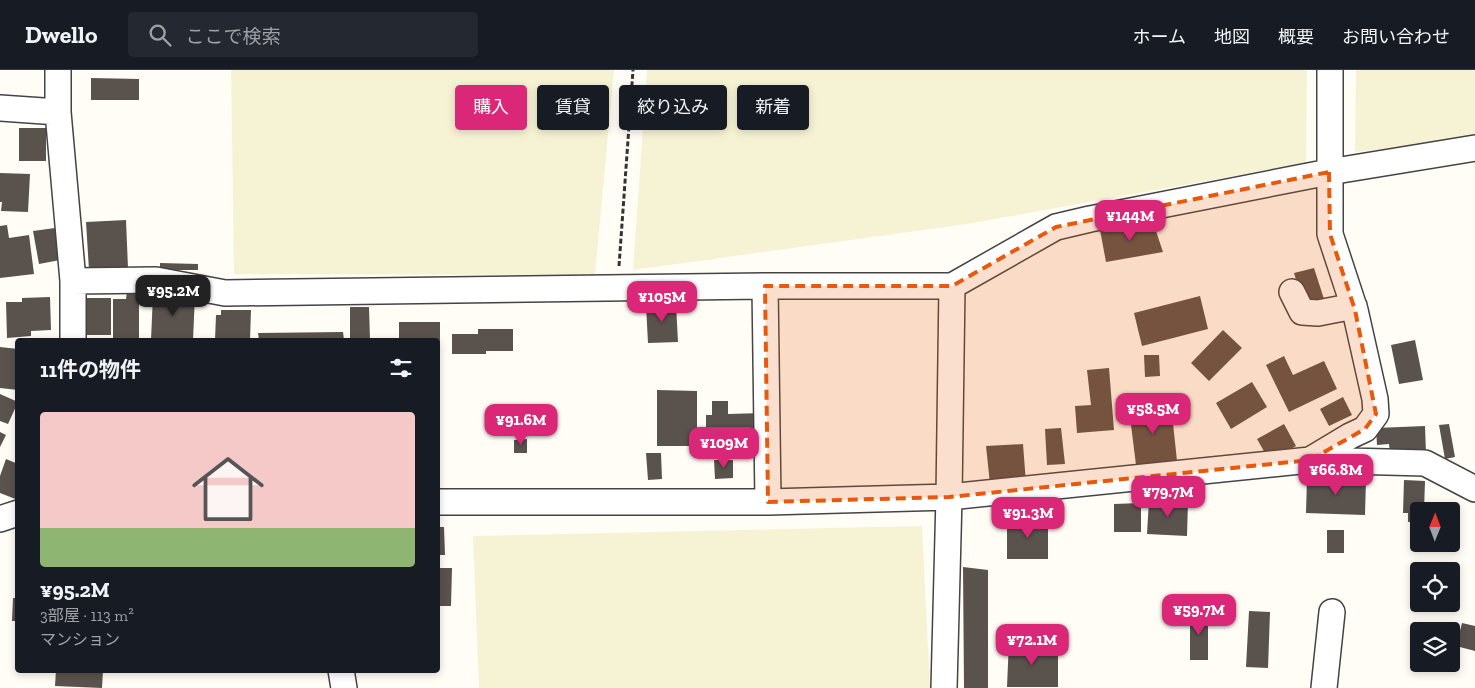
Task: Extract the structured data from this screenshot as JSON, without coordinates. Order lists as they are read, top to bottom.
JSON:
{
  "north": "top",
  "page": {
    "header": "Dwello",
    "search": "ここで検索",
    "nav": [
      "ホーム",
      "地図",
      "概要",
      "お問い合わせ"
    ],
    "chip": [
      "購入",
      "賃貸",
      "絞り込み",
      "新着"
    ],
    "price": [
      "¥144M",
      "¥95.2M",
      "¥105M",
      "¥58.5M",
      "¥91.6M",
      "¥109M",
      "¥66.8M",
      "¥79.7M",
      "¥91.3M",
      "¥59.7M",
      "¥72.1M"
    ],
    "heading": "11件の物件",
    "list": [
      {
        "name": "¥95.2M",
        "note": "3部屋 · 113 m² · マンション"
      }
    ]
  }
}
